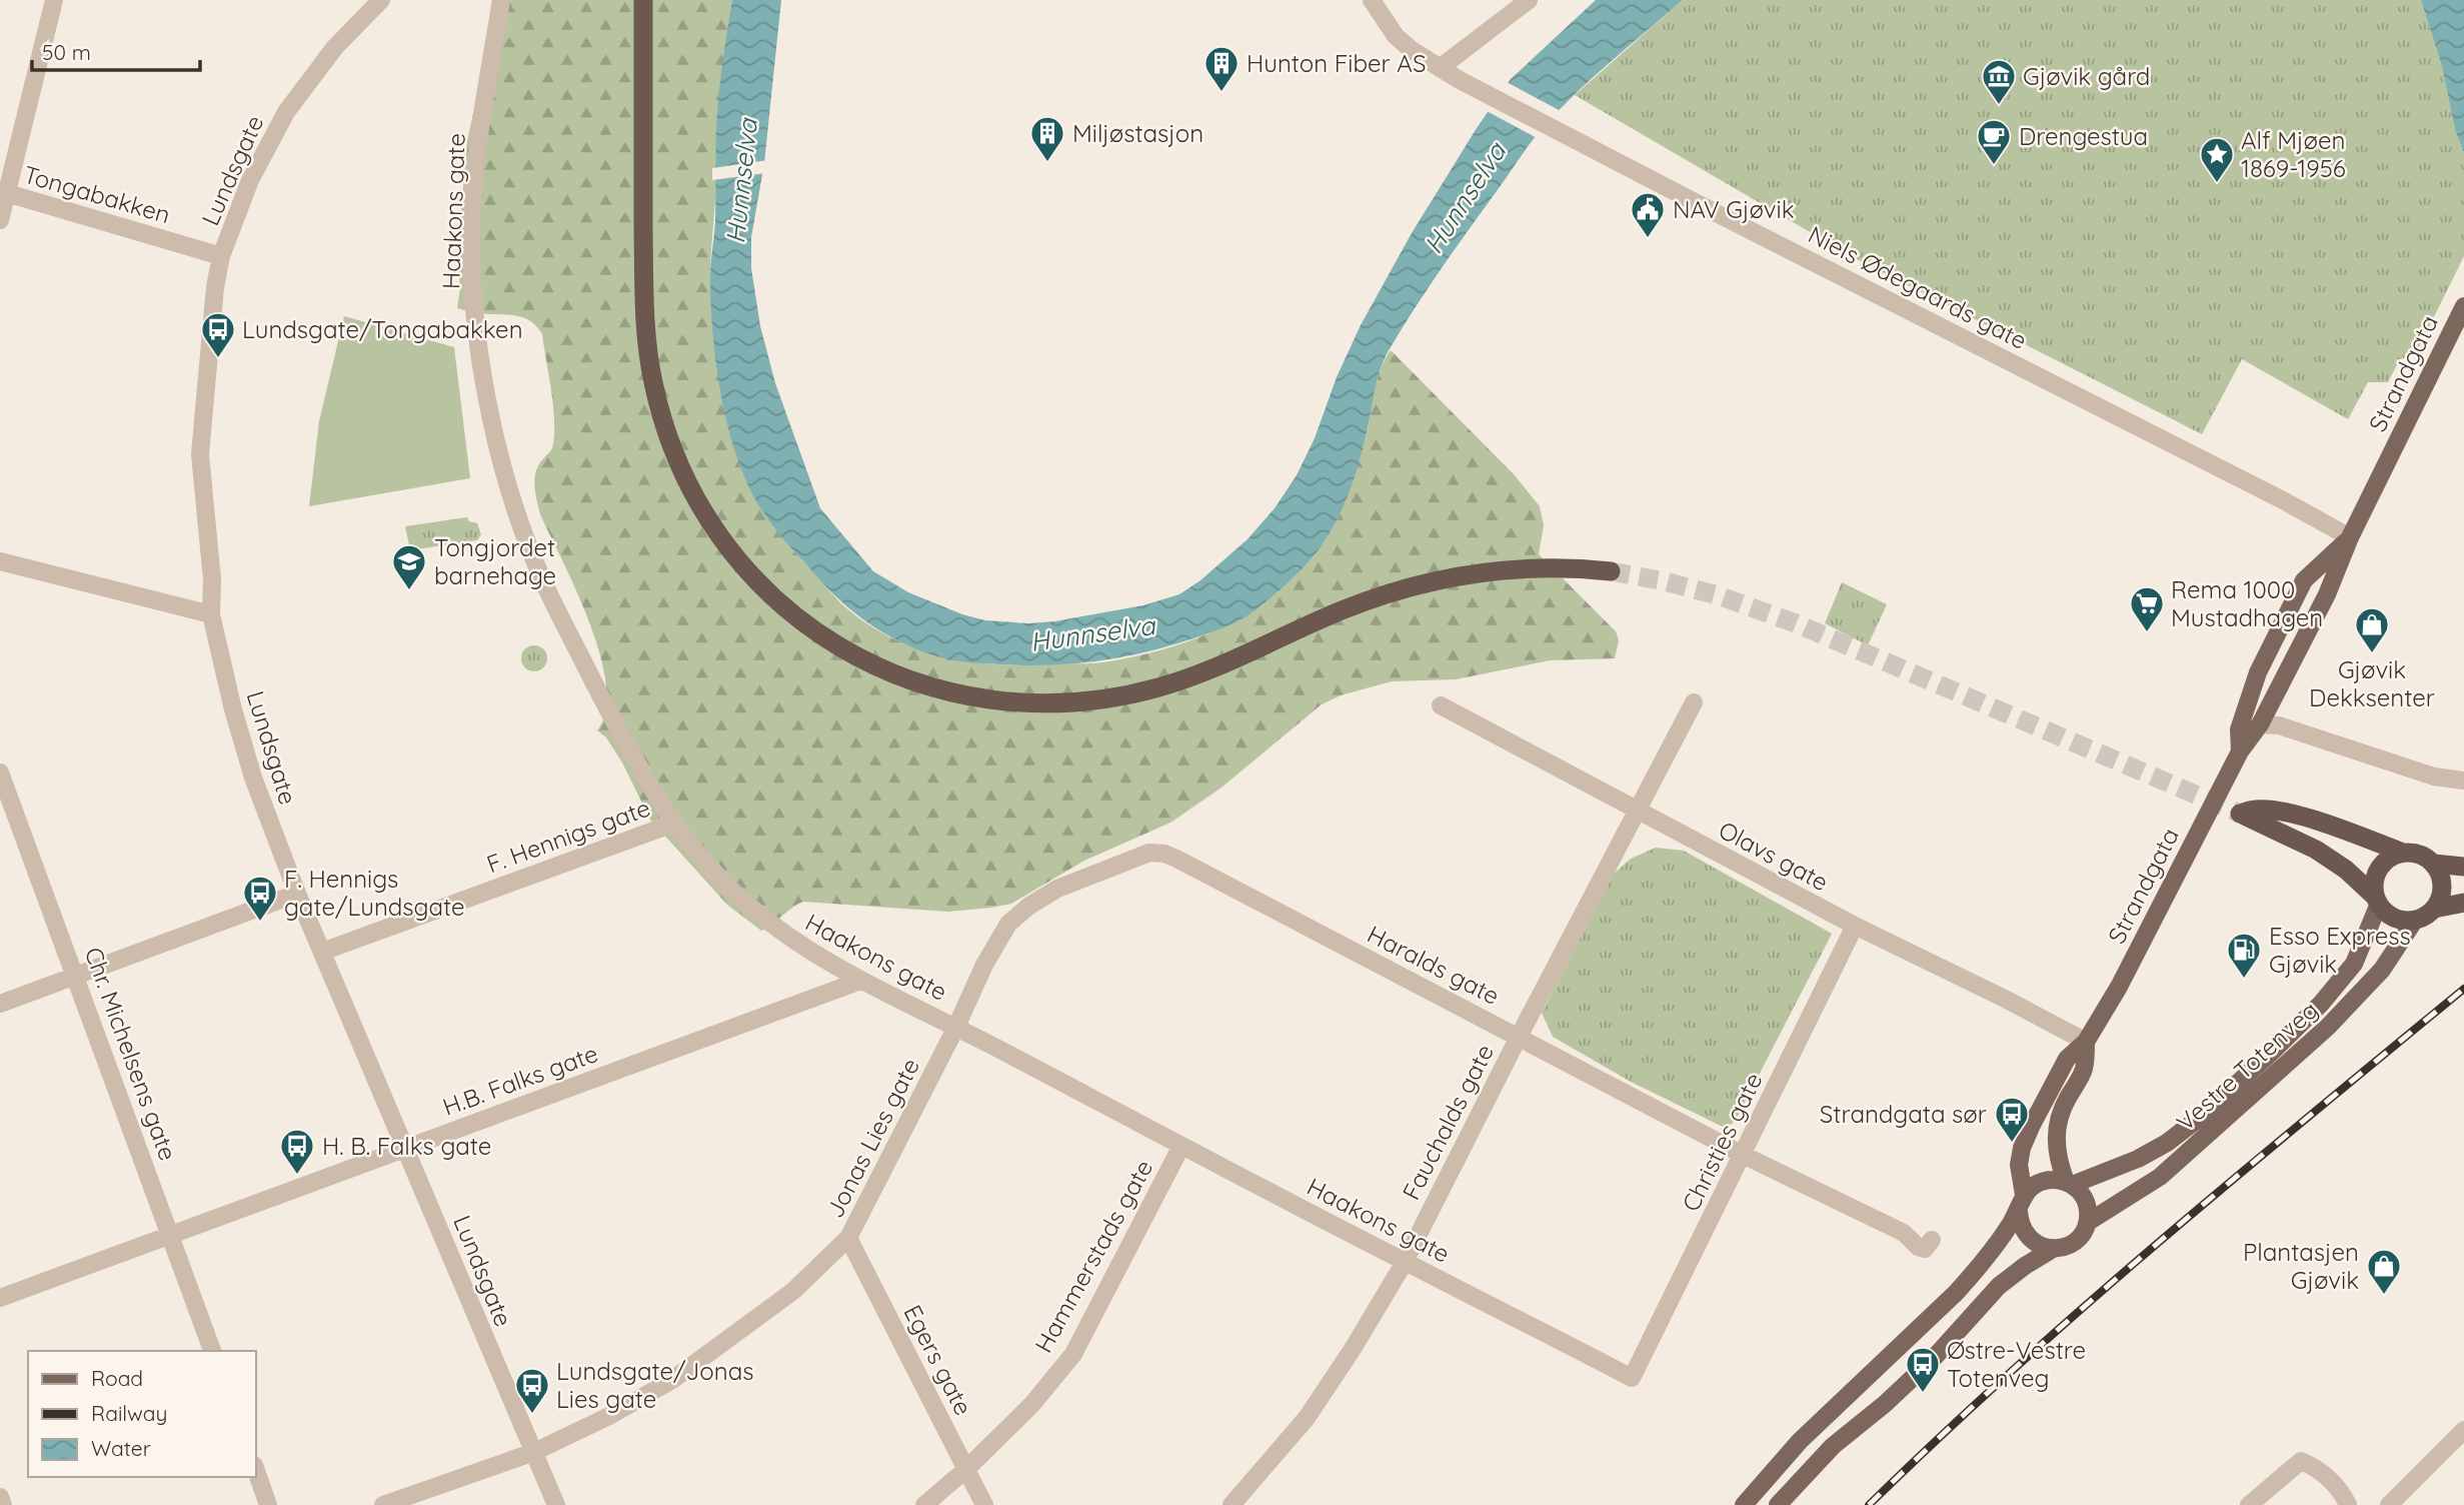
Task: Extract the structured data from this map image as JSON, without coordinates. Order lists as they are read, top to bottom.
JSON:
{
  "streets": {
    "main road": ["Strandgata", "Vestre Totenveg"],
    "street": [
      "Lundsgate",
      "Tongabakken",
      "Haakons gate",
      "Niels Ødegaards gate",
      "F. Hennigs gate",
      "Olavs gate",
      "Haralds gate",
      "Chr. Michelsens gate",
      "H.B. Falks gate",
      "Fauchalds gate",
      "Jonas Lies gate",
      "Christies gate",
      "Hammerstads gate",
      "Egers gate"
    ]
  },
  "crossings": [
    ["Lundsgate", "Tongabakken"],
    ["Lundsgate", "F. Hennigs gate"],
    ["Lundsgate", "H.B. Falks gate"],
    ["Lundsgate", "Jonas Lies gate"],
    ["Haakons gate", "F. Hennigs gate"],
    ["Haakons gate", "Haralds gate"],
    ["Haakons gate", "H.B. Falks gate"],
    ["Haakons gate", "Fauchalds gate"],
    ["Haakons gate", "Jonas Lies gate"],
    ["Haakons gate", "Christies gate"],
    ["Haakons gate", "Hammerstads gate"],
    ["Niels Ødegaards gate", "Strandgata"],
    ["Strandgata", "Olavs gate"],
    ["Strandgata", "Vestre Totenveg"],
    ["Olavs gate", "Fauchalds gate"],
    ["Olavs gate", "Christies gate"],
    ["Haralds gate", "Fauchalds gate"],
    ["Haralds gate", "Jonas Lies gate"],
    ["Haralds gate", "Christies gate"],
    ["Chr. Michelsens gate", "H.B. Falks gate"],
    ["Jonas Lies gate", "Egers gate"],
    ["Hammerstads gate", "Egers gate"]
  ],
  "water": ["Hunnselva"],
  "places": {
    "building": ["Hunton Fiber AS", "Miljøstasjon"],
    "museum": ["Gjøvik gård"],
    "cafe": ["Drengestua"],
    "place": ["Alf Mjøen 1869-1956"],
    "public building": ["NAV Gjøvik"],
    "bus stop": [
      "Lundsgate/Tongabakken",
      "F. Hennigs gate/Lundsgate",
      "Strandgata sør",
      "H. B. Falks gate",
      "Østre-Vestre Totenveg",
      "Lundsgate/Jonas Lies gate"
    ],
    "school or university": ["Tongjordet barnehage"],
    "supermarket": ["Rema 1000 Mustadhagen"],
    "shop": ["Gjøvik Dekksenter", "Plantasjen Gjøvik"],
    "fuel station": ["Esso Express Gjøvik"]
  },
  "legend": ["Road", "Railway", "Water"],
  "scale_bar": "50 m"
}
